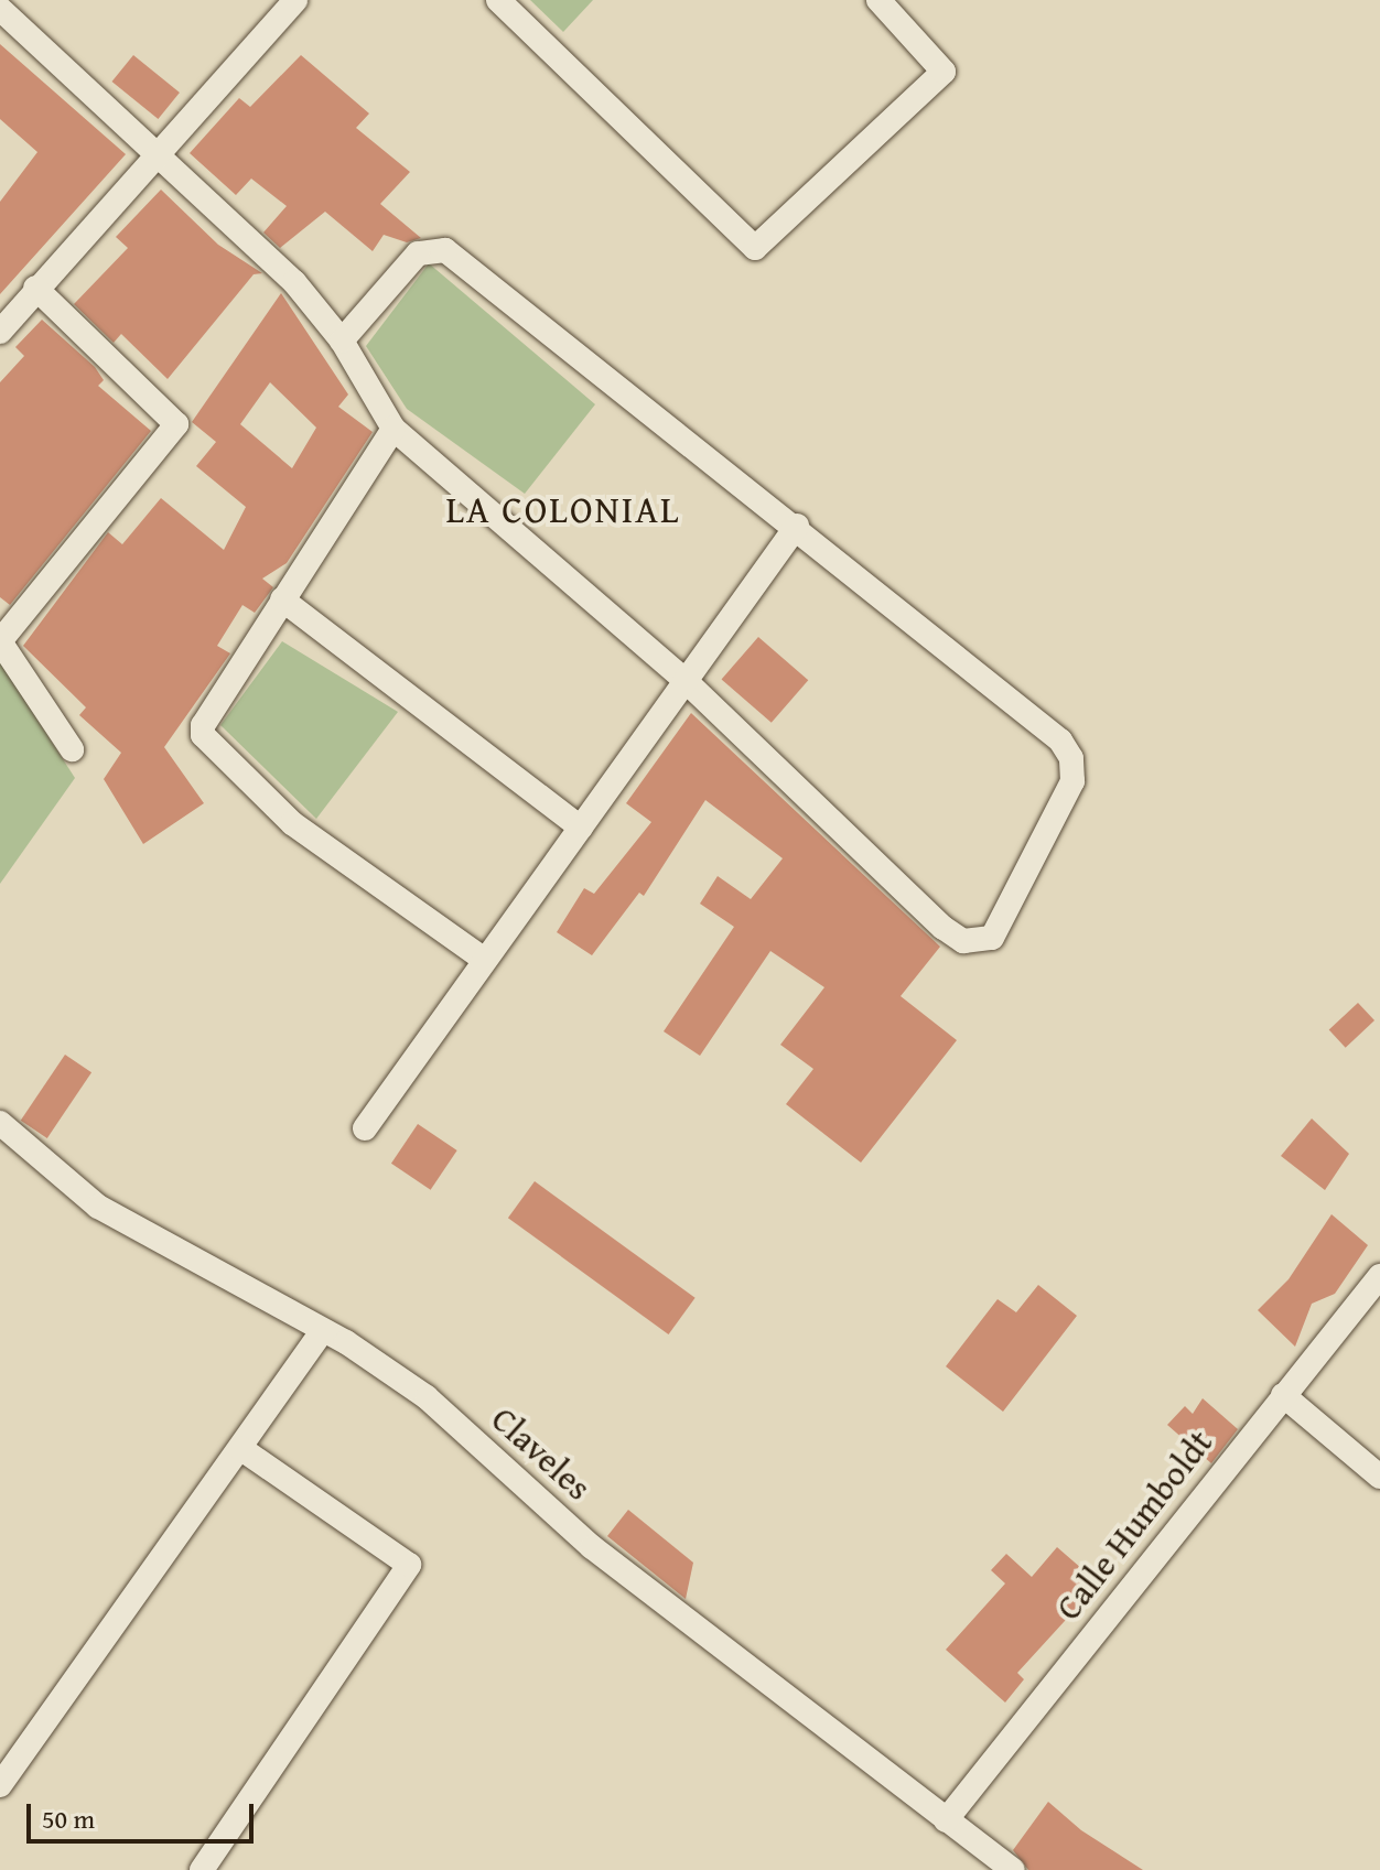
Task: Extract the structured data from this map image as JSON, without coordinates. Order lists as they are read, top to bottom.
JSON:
{
  "streets": {
    "street": ["Claveles", "Calle Humboldt"]
  },
  "crossings": [
    ["Claveles", "Calle Humboldt"]
  ],
  "districts": ["LA COLONIAL"],
  "scale_bar": "50 m"
}
